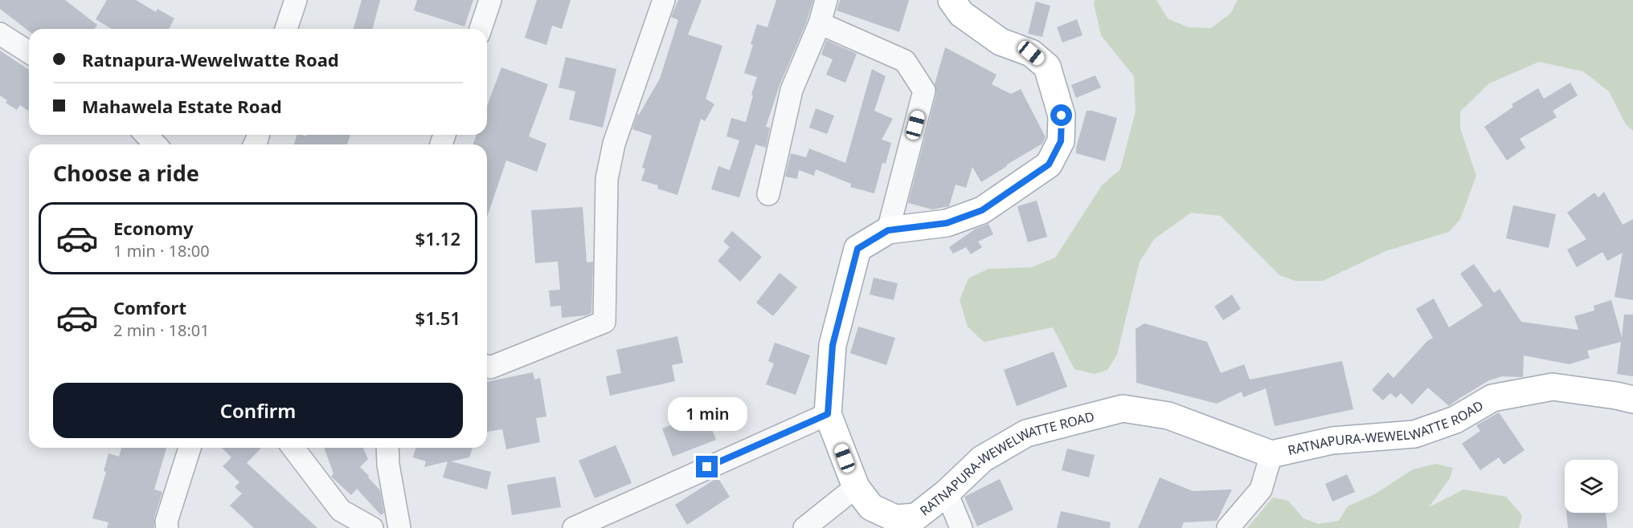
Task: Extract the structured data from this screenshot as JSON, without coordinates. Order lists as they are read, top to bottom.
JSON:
{
  "streets": {
    "main road": ["RATNAPURA-WEWELWATTE ROAD"]
  },
  "page": {
    "banner": ["Ratnapura-Wewelwatte Road", "Mahawela Estate Road"],
    "heading": "Choose a ride",
    "list": [
      {
        "name": "Economy",
        "note": "1 min · 18:00",
        "value": "$1.12"
      },
      {
        "name": "Comfort",
        "note": "2 min · 18:01",
        "value": "$1.51"
      }
    ],
    "buttons": "Confirm",
    "bubble": "1 min"
  }
}
